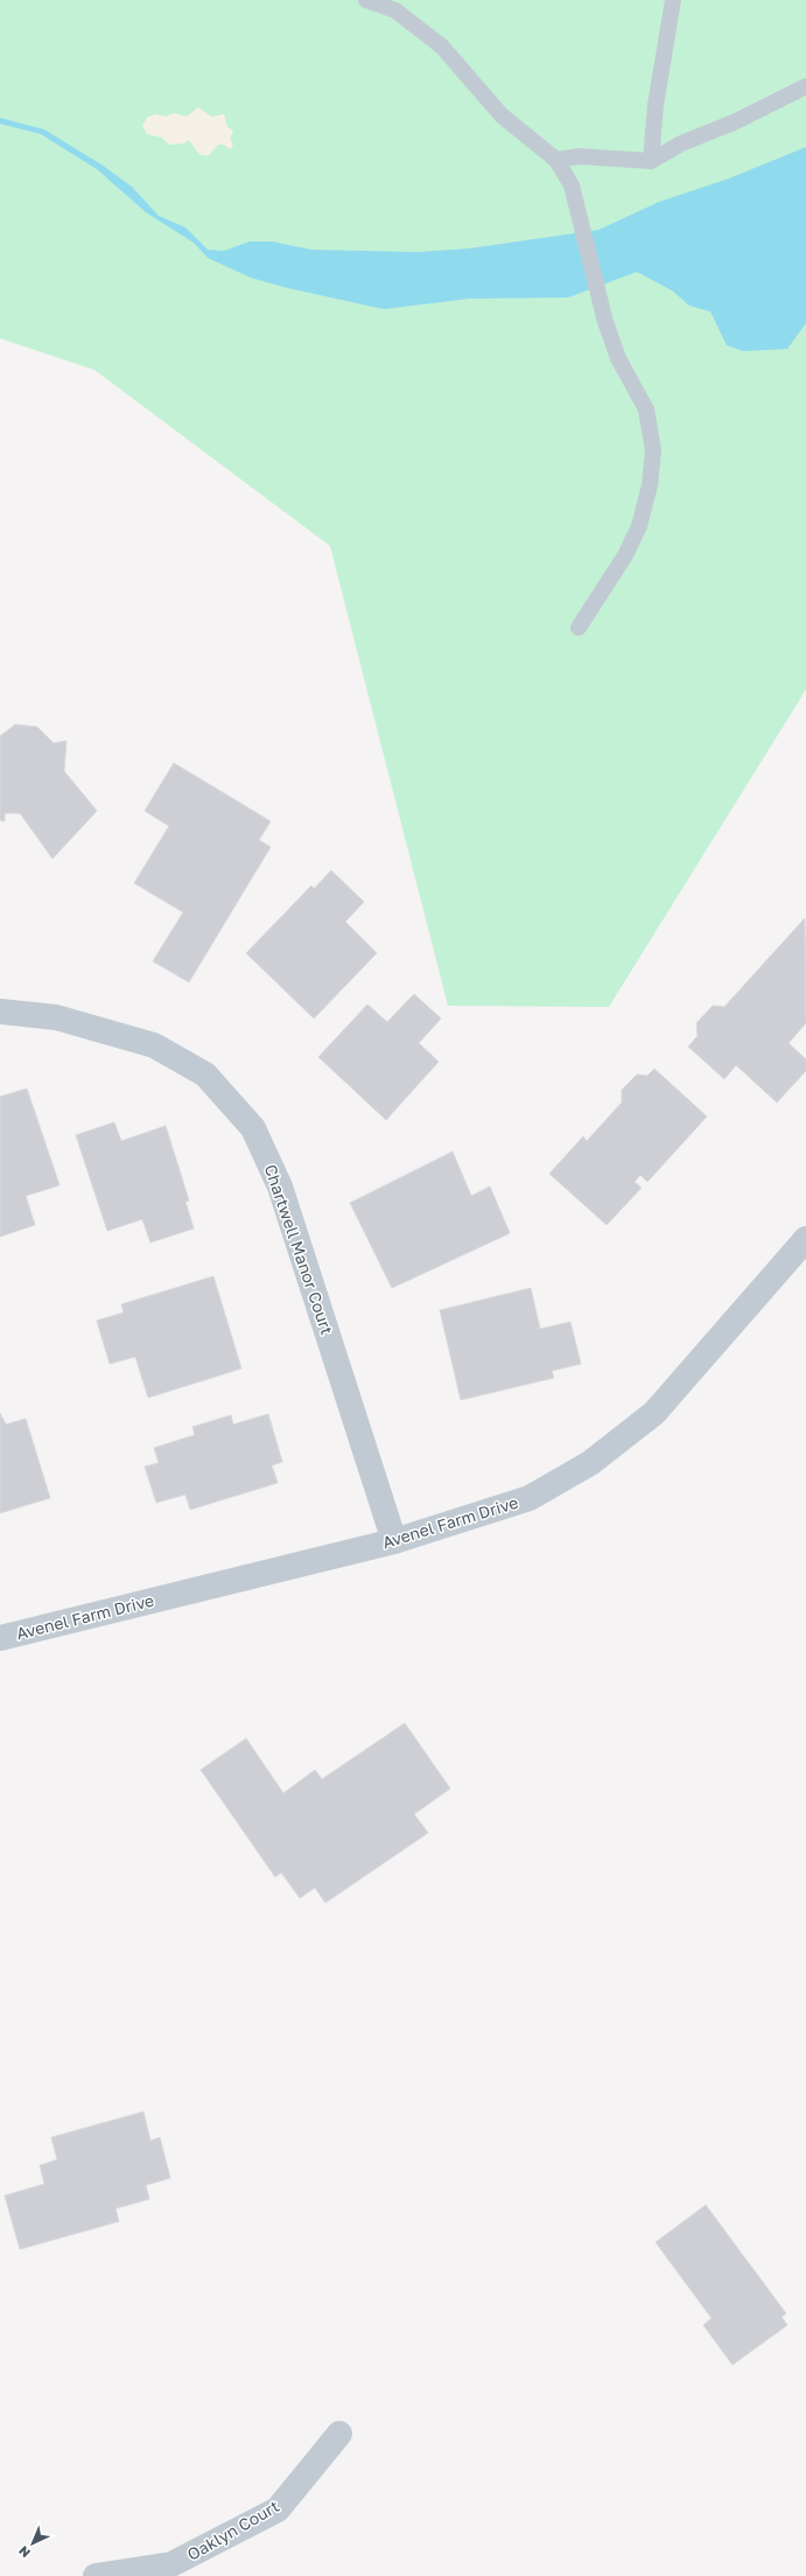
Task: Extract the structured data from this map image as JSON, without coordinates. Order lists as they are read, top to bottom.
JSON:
{
  "streets": {
    "street": ["Chartwell Manor Court", "Avenel Farm Drive", "Oaklyn Court"]
  },
  "crossings": [
    ["Chartwell Manor Court", "Avenel Farm Drive"]
  ],
  "north": "bottom left"
}
